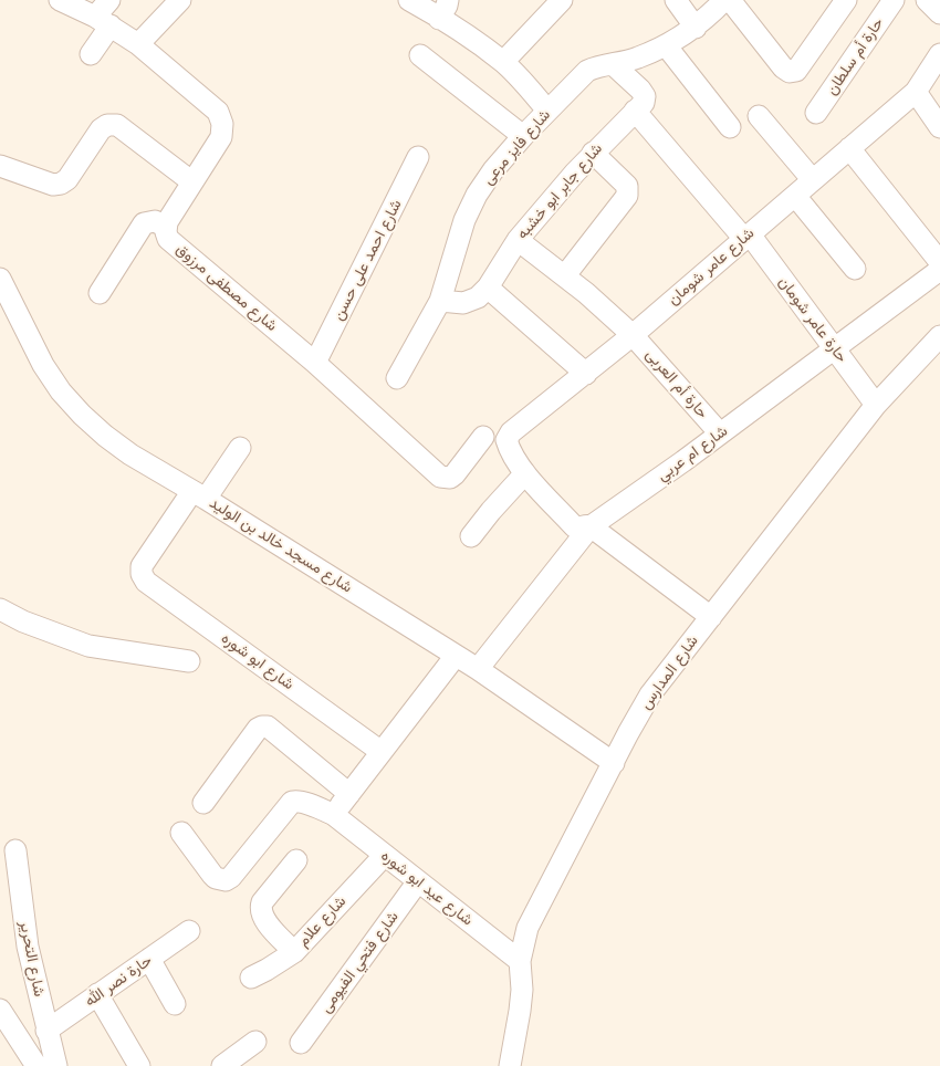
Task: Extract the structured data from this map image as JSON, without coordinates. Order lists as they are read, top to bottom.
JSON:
{
  "streets": {
    "street": [
      "حارة أم سلطان",
      "شارع فايز مرعى",
      "شارع جابر ابو خشبه",
      "شارع احمد على حسن",
      "شارع عامر شومان",
      "شارع مصطفى مرزوق",
      "حارة عامر شومان",
      "حارة أم العربى",
      "شارع ام عربي",
      "شارع مسجد خالد بن الوليد",
      "شارع ابو شوره",
      "شارع المدارس",
      "شارع عيد ابو شوره",
      "شارع علام",
      "شارع التحرير",
      "شارع فتحي الفيومى",
      "حارة نصر الله"
    ]
  },
  "crossings": [
    ["شارع فايز مرعى", "شارع جابر ابو خشبه"],
    ["شارع جابر ابو خشبه", "حارة عامر شومان"],
    ["شارع جابر ابو خشبه", "حارة أم العربى"],
    ["شارع احمد على حسن", "شارع مصطفى مرزوق"],
    ["شارع عامر شومان", "حارة عامر شومان"],
    ["شارع عامر شومان", "حارة أم العربى"],
    ["حارة عامر شومان", "شارع ام عربي"],
    ["حارة عامر شومان", "شارع المدارس"],
    ["حارة أم العربى", "شارع ام عربي"],
    ["شارع ام عربي", "شارع مسجد خالد بن الوليد"],
    ["شارع مسجد خالد بن الوليد", "شارع ابو شوره"],
    ["شارع مسجد خالد بن الوليد", "شارع المدارس"],
    ["شارع المدارس", "شارع عيد ابو شوره"],
    ["شارع عيد ابو شوره", "شارع علام"],
    ["شارع عيد ابو شوره", "شارع فتحي الفيومى"],
    ["شارع التحرير", "حارة نصر الله"]
  ]
}
